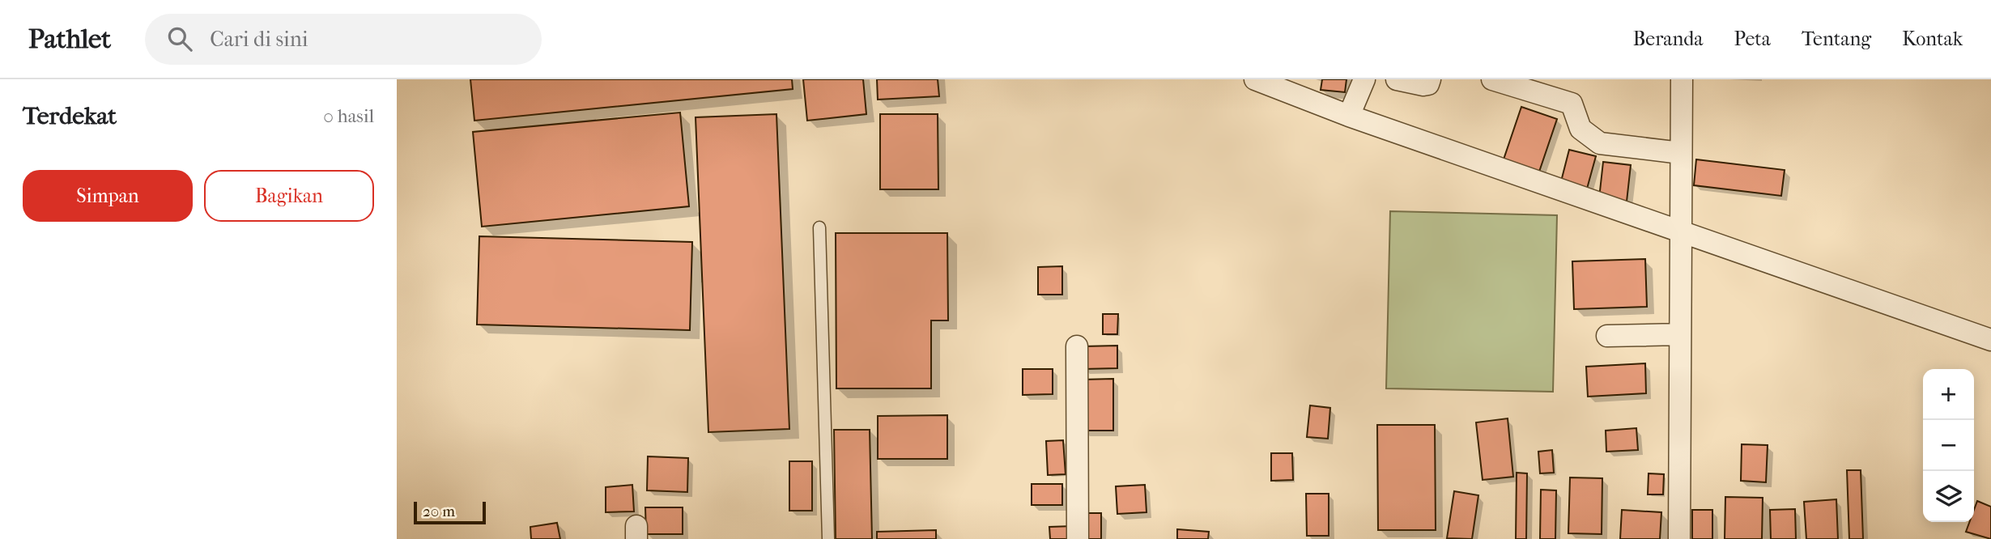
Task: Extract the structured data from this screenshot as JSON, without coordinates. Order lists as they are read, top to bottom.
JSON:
{
  "scale_bar": "20 m",
  "page": {
    "header": "Pathlet",
    "search": "Cari di sini",
    "nav": [
      "Beranda",
      "Peta",
      "Tentang",
      "Kontak"
    ],
    "heading": ["Terdekat", "0 hasil"],
    "buttons": ["Simpan", "Bagikan"],
    "map_buttons": ["+", "−"],
    "scale": "20 m"
  }
}
